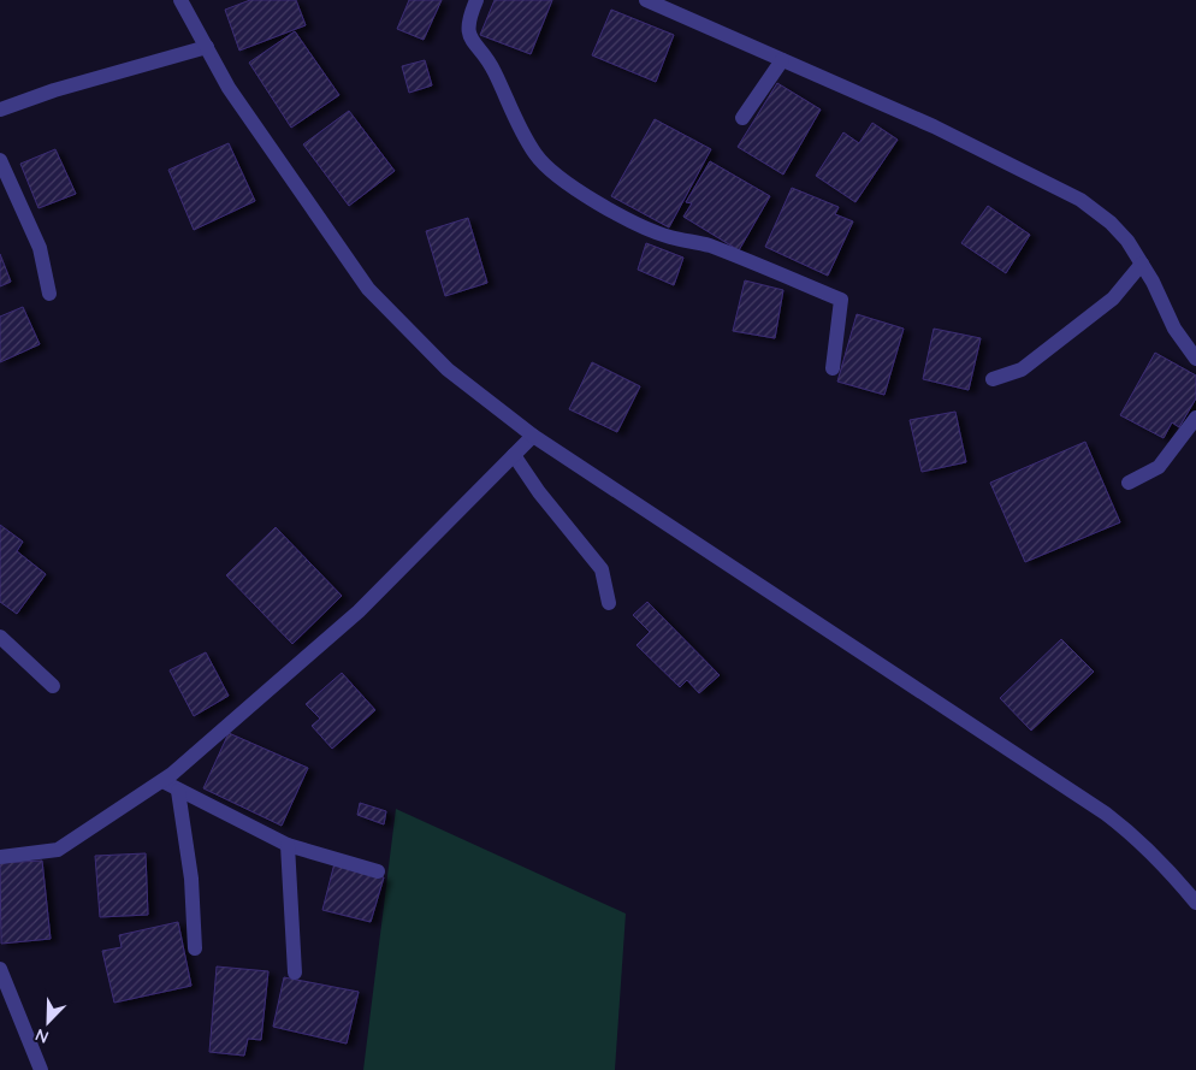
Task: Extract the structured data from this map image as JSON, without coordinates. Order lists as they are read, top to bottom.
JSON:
{
  "north": "bottom left"
}
